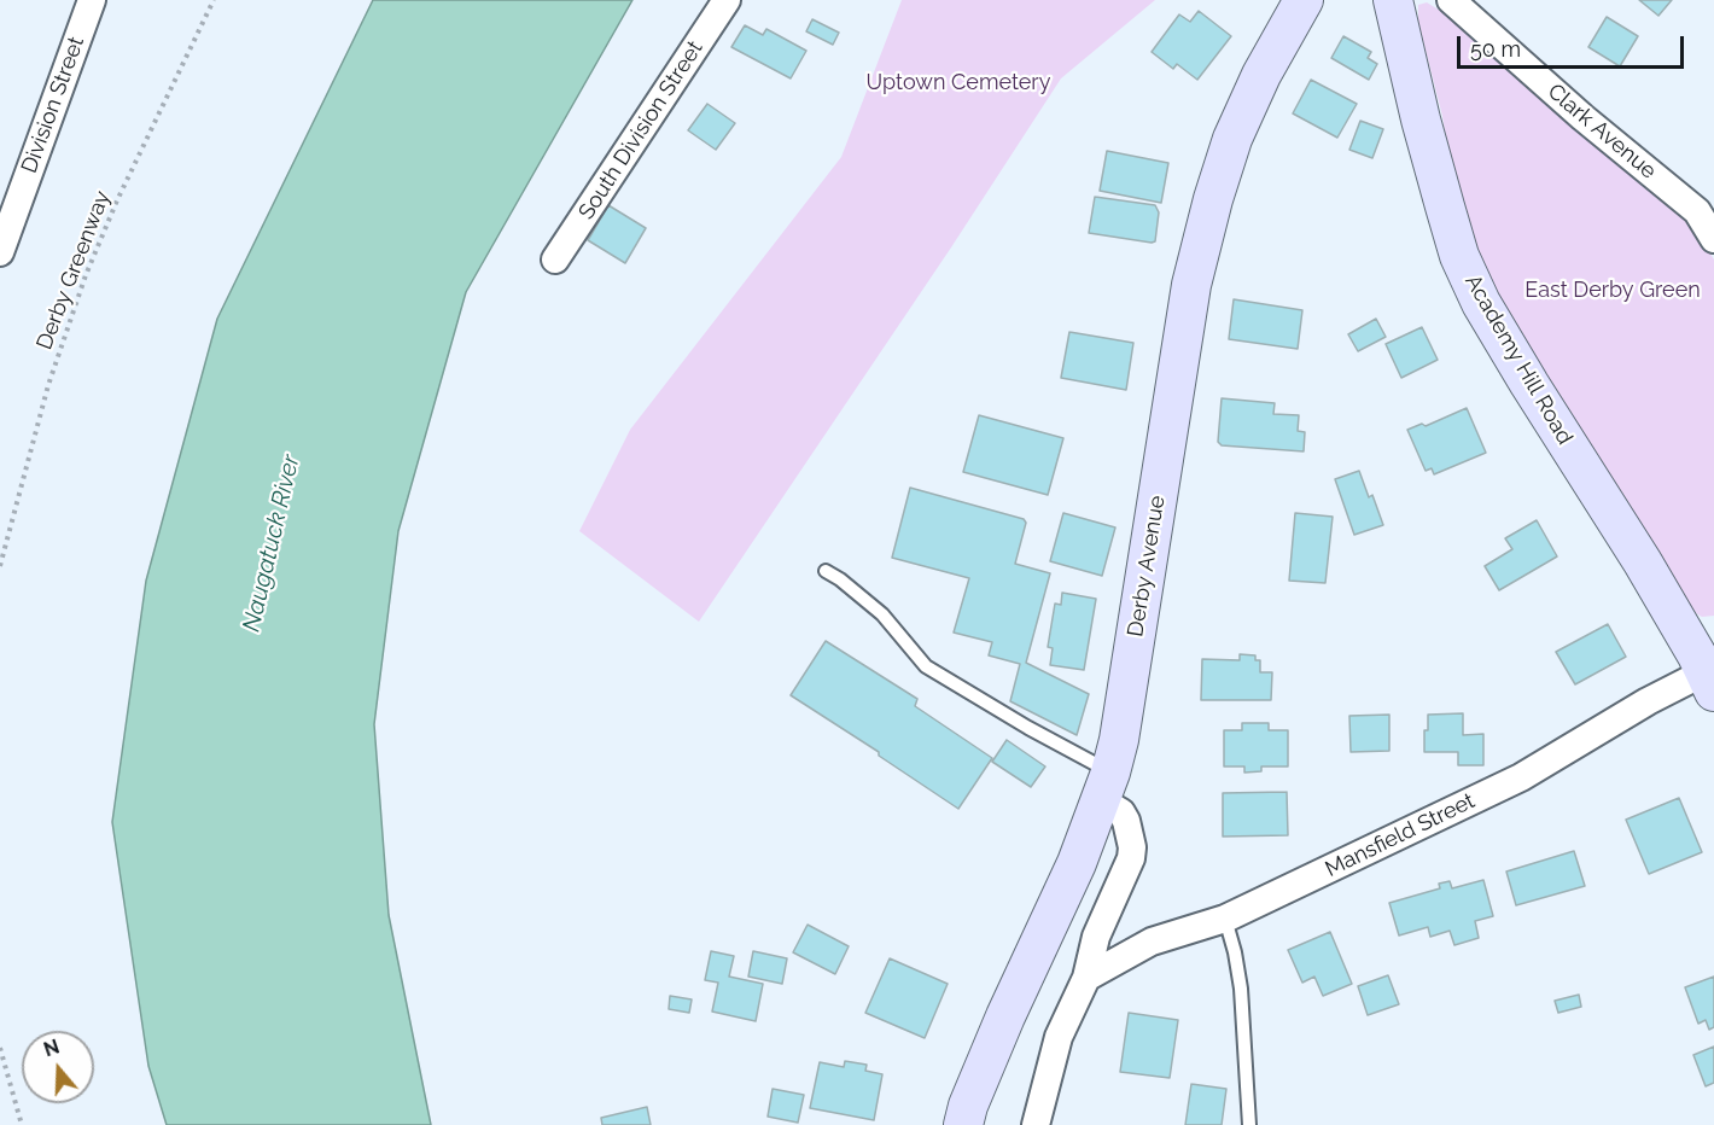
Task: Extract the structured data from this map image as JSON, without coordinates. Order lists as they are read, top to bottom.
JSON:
{
  "streets": {
    "main road": ["Academy Hill Road", "Derby Avenue"],
    "street": [
      "Division Street",
      "South Division Street",
      "Clark Avenue",
      "Mansfield Street"
    ],
    "path": ["Derby Greenway"]
  },
  "crossings": [
    ["Academy Hill Road", "Mansfield Street"]
  ],
  "water": ["Naugatuck River"],
  "parks": ["Uptown Cemetery", "East Derby Green"],
  "scale_bar": "50 m",
  "north": "top"
}
